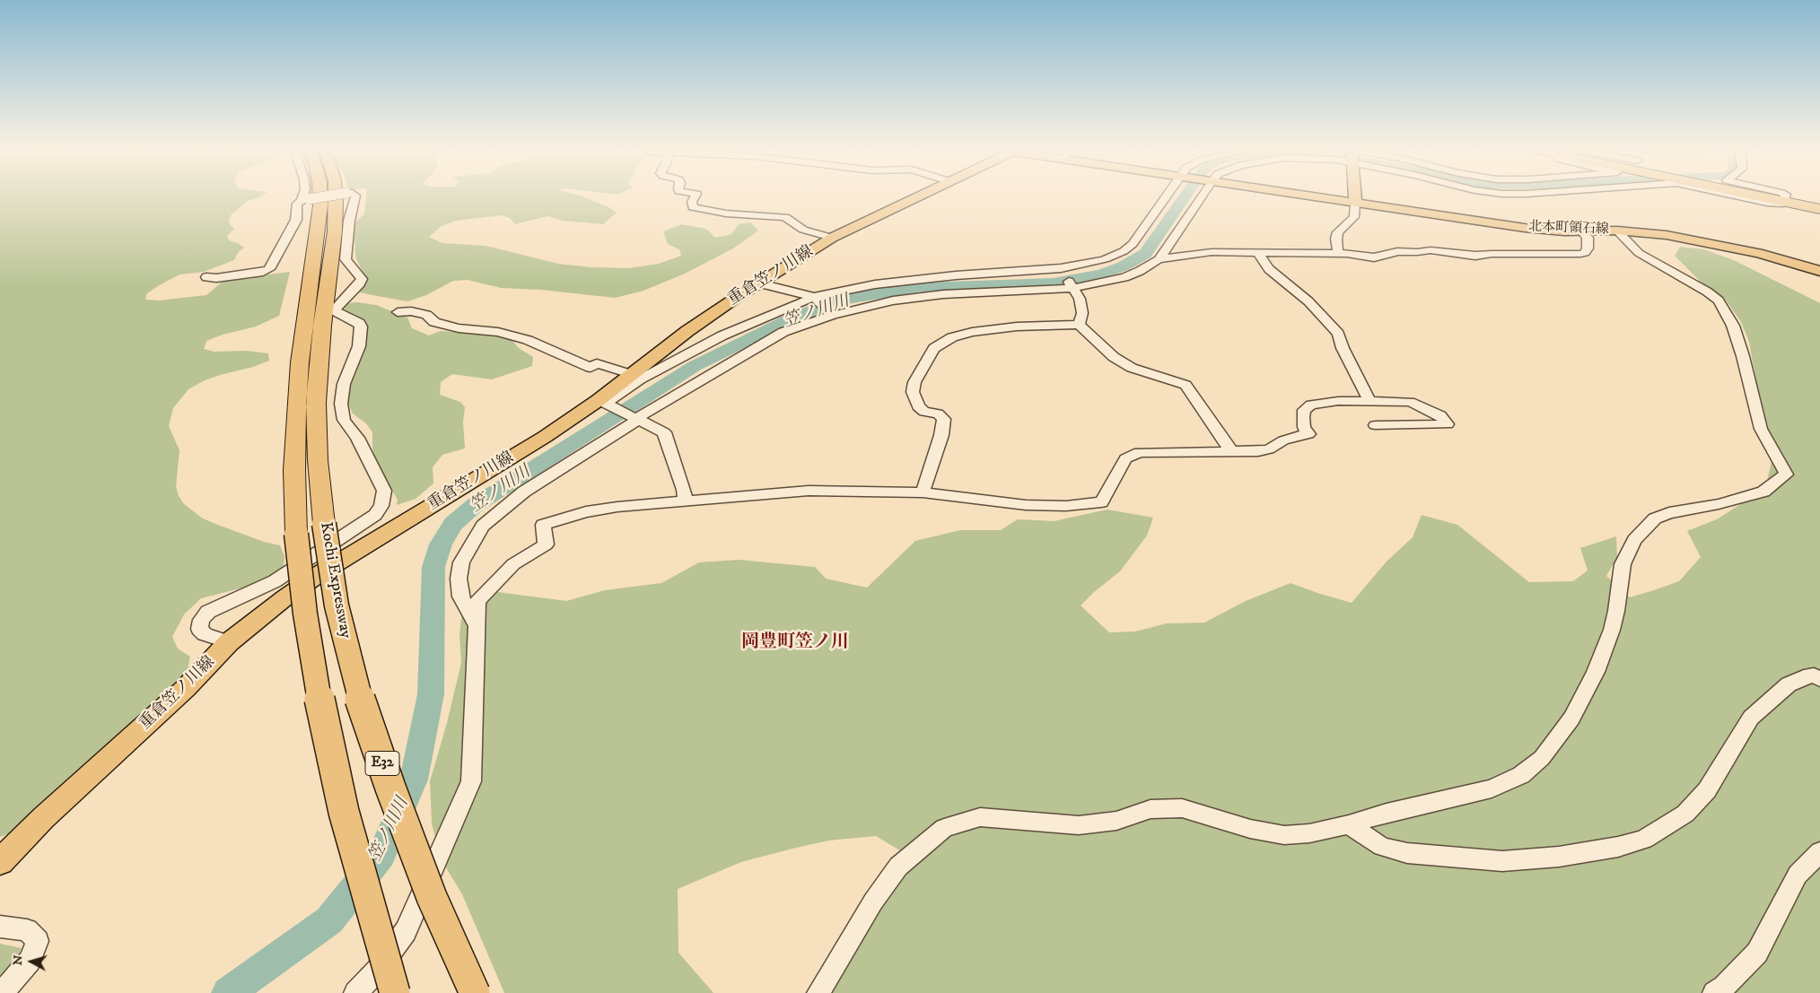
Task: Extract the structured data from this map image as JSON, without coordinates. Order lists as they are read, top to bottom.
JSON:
{
  "streets": {
    "highway": ["Kochi Expressway", "E32"],
    "main road": ["北本町領石線", "重倉笠ノ川線"]
  },
  "districts": ["岡豊町笠ノ川"],
  "water": ["笠ノ川川"],
  "north": "left"
}
